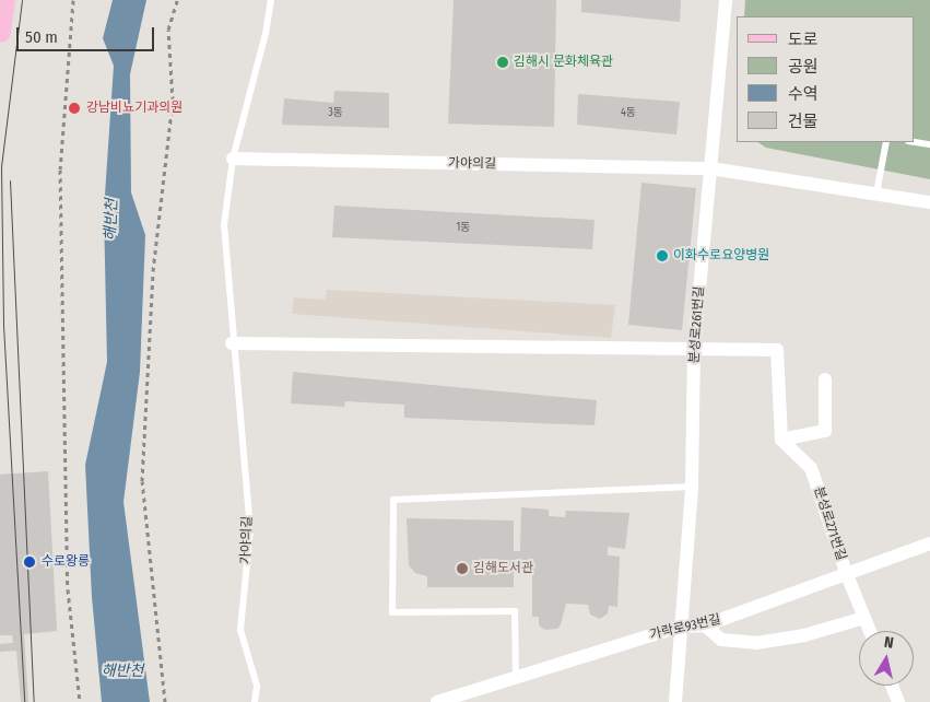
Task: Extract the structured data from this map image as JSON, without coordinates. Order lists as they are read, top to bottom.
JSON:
{
  "streets": {
    "street": [
      "가야의길",
      "분성로261번길",
      "분성로271번길",
      "가락로93번길"
    ]
  },
  "crossings": [
    ["가야의길", "분성로261번길"],
    ["분성로261번길", "가락로93번길"],
    ["분성로271번길", "가락로93번길"]
  ],
  "water": ["해반천"],
  "places": [
    "김해시 문화체육관",
    "강남비뇨기과의원",
    "이화수로요양병원",
    "수로왕릉",
    "김해도서관"
  ],
  "house_numbers": ["3동", "4동", "1동"],
  "legend": [
    "도로",
    "공원",
    "수역",
    "건물"
  ],
  "scale_bar": "50 m",
  "north": "top"
}
